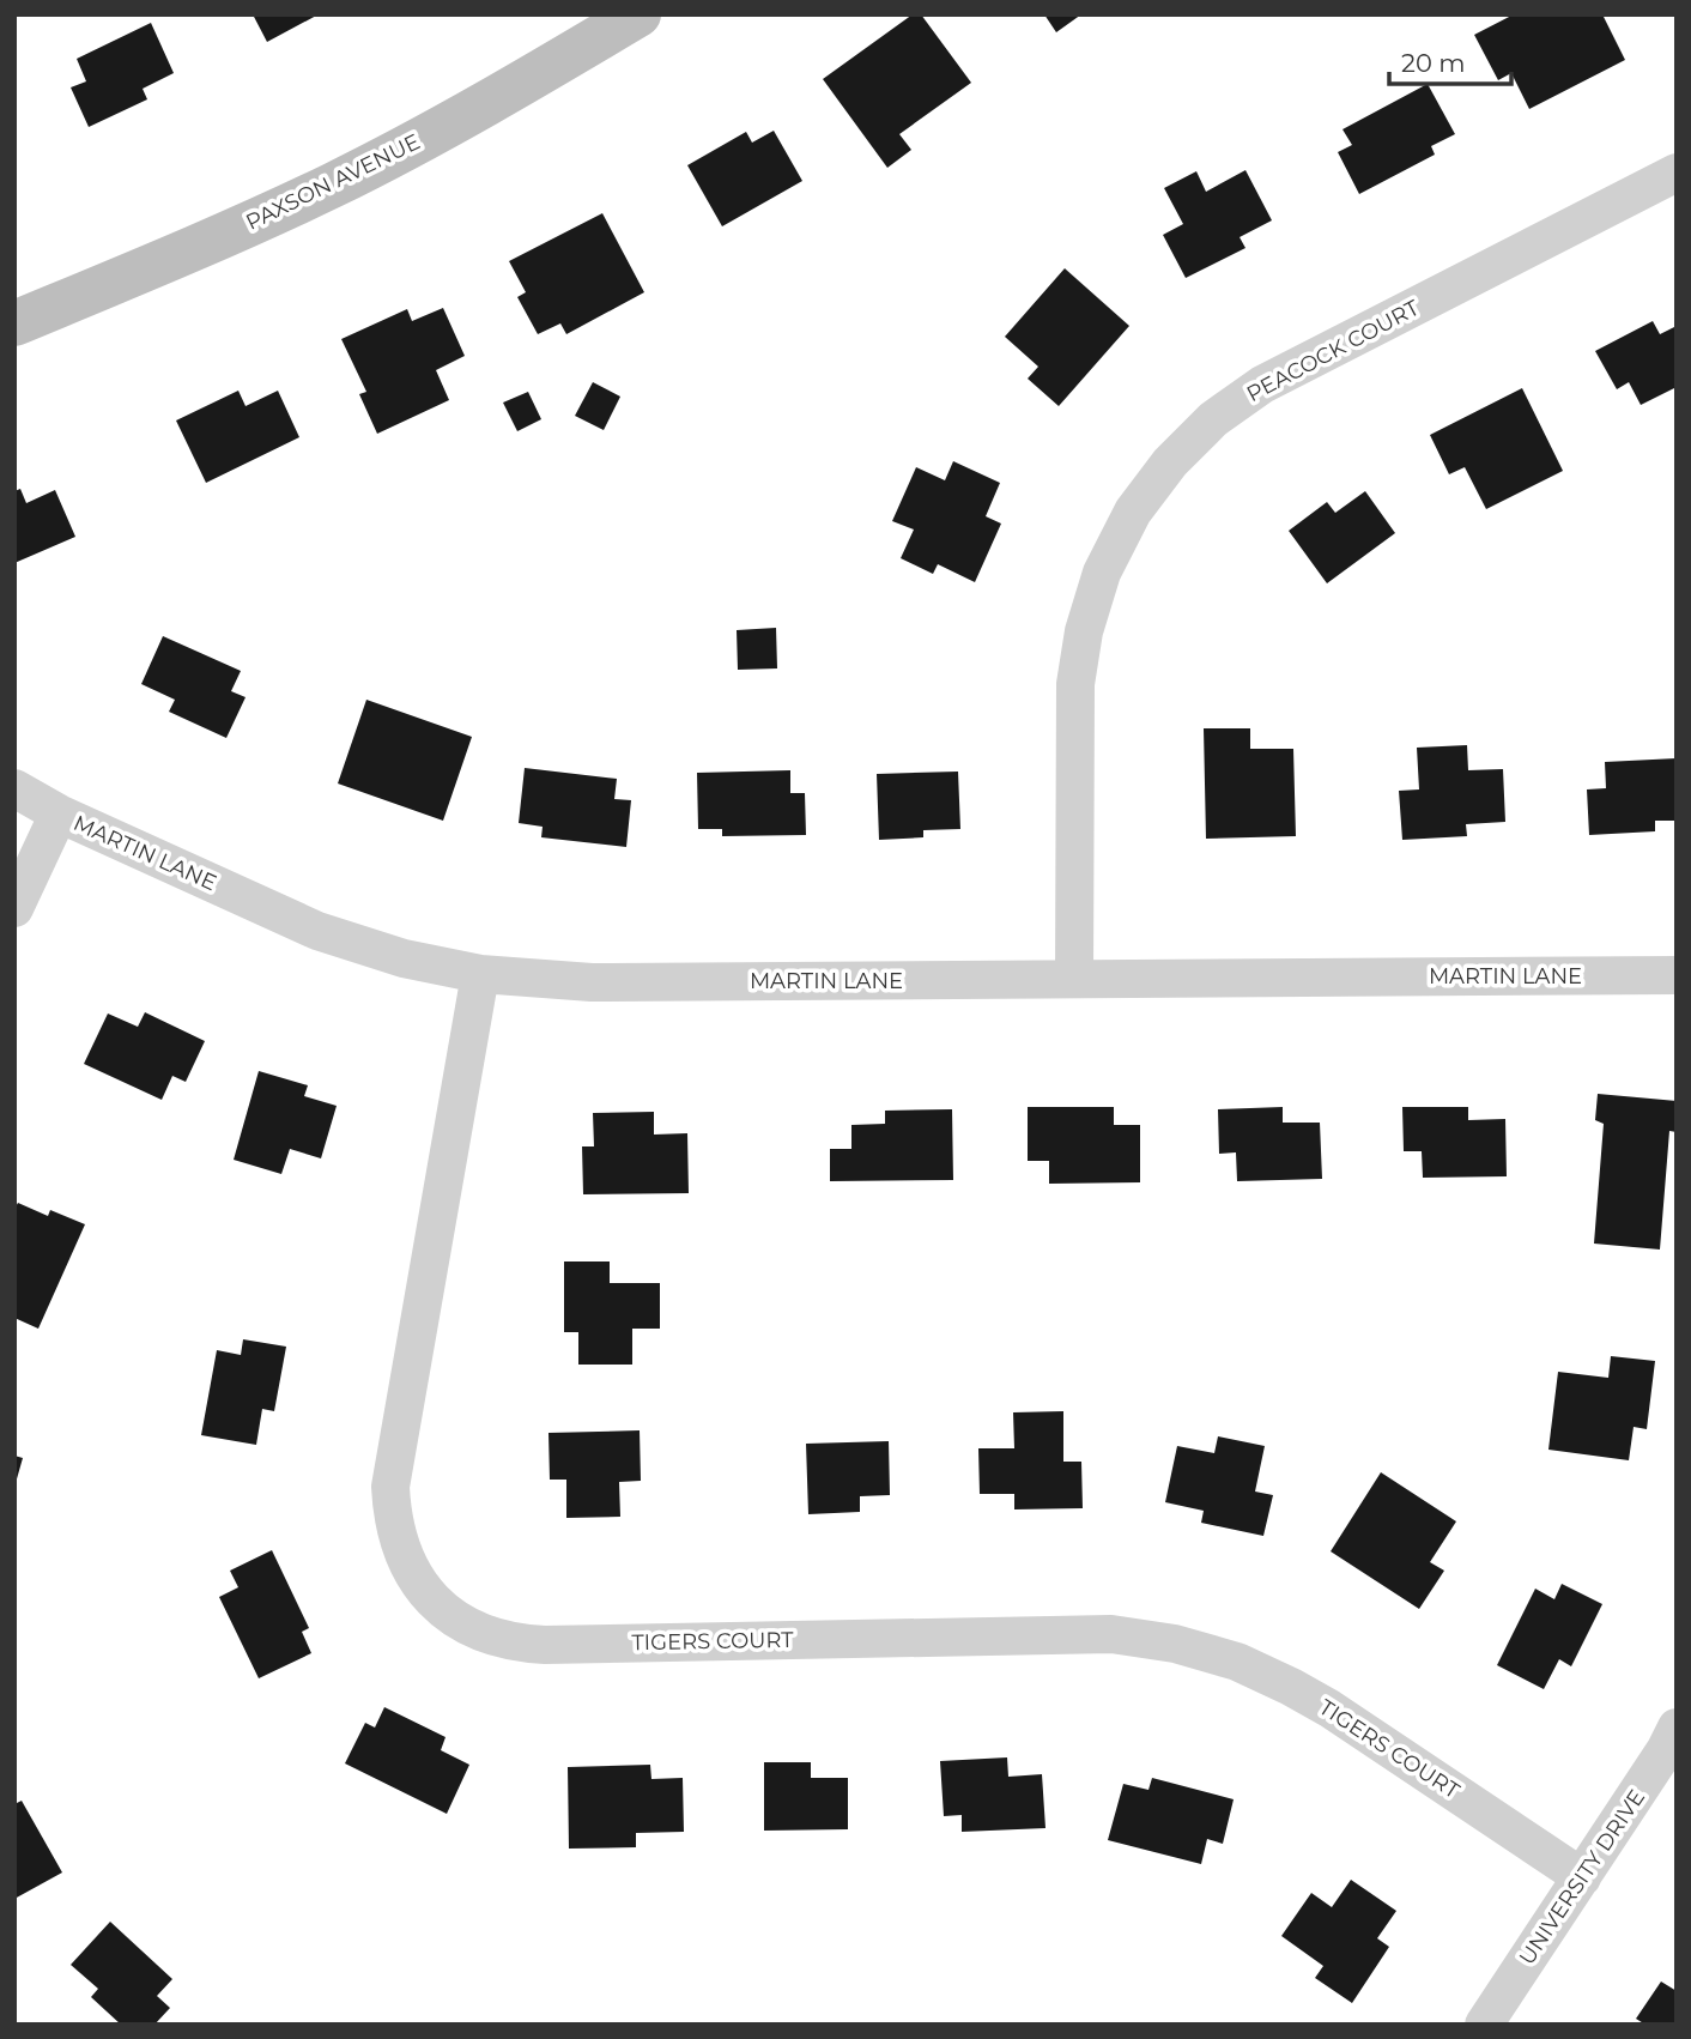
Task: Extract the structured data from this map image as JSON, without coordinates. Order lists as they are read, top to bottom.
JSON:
{
  "streets": {
    "street": [
      "PAXSON AVENUE",
      "PEACOCK COURT",
      "MARTIN LANE",
      "TIGERS COURT",
      "UNIVERSITY DRIVE"
    ]
  },
  "crossings": [
    ["PEACOCK COURT", "MARTIN LANE"],
    ["MARTIN LANE", "TIGERS COURT"],
    ["TIGERS COURT", "UNIVERSITY DRIVE"]
  ],
  "scale_bar": "20 m"
}
